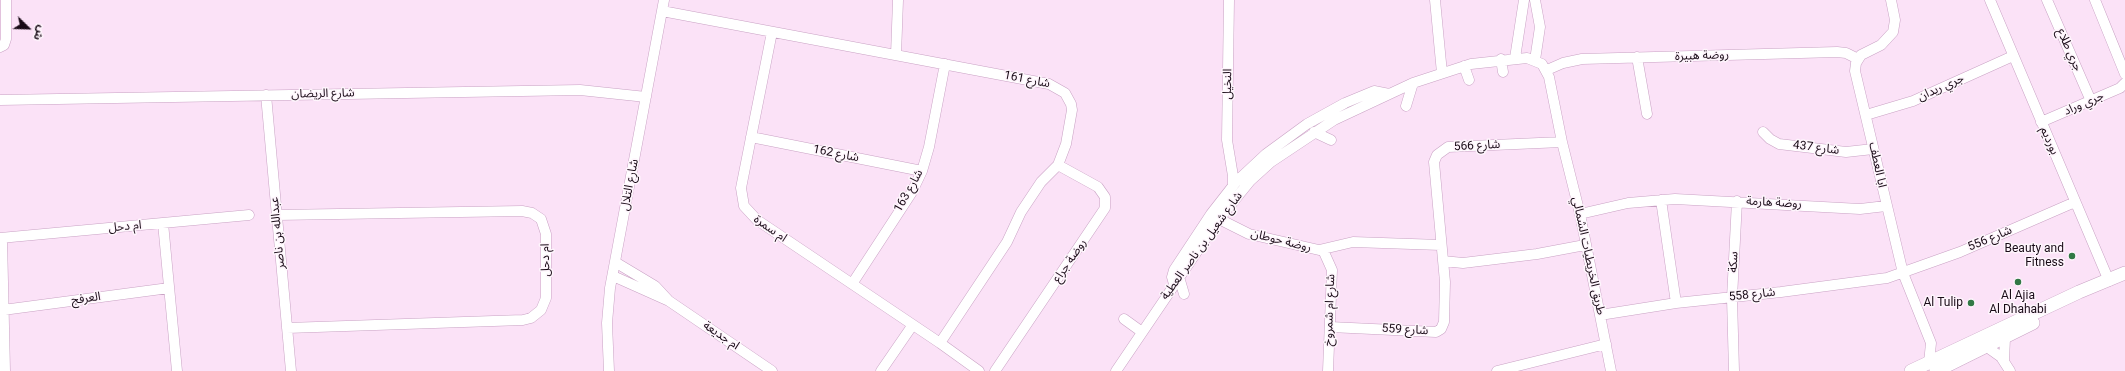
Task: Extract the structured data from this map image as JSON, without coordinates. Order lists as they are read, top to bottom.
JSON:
{
  "streets": {
    "street": [
      "جري طلاع",
      "روضة هبيرة",
      "شارع 161",
      "النخيل",
      "جري ريدان",
      "شارع الريضان",
      "جري وراد",
      "بورديم",
      "شارع 566",
      "شارع 437",
      "شارع 162",
      "ابا العطف",
      "شارع التلال",
      "شارع 163",
      "روضة هارمة",
      "ام دحل",
      "ام سمرة",
      "عبدالله بن ناصر",
      "شارع 556",
      "روضة حوطان",
      "شارع شعيل بن ناصر العطية",
      "طريق الخريطيات الشمالي",
      "روضة جراع",
      "سكة",
      "شارع 558",
      "العرفج",
      "شارع ام شمروخ",
      "شارع 559",
      "ام جديعة"
    ]
  },
  "crossings": [
    ["جري طلاع", "جري وراد"],
    ["روضة هبيرة", "ابا العطف"],
    ["شارع 161", "شارع 163"],
    ["شارع 161", "ام سمرة"],
    ["شارع 161", "روضة جراع"],
    ["جري ريدان", "بورديم"],
    ["جري ريدان", "ابا العطف"],
    ["شارع الريضان", "شارع التلال"],
    ["شارع الريضان", "عبدالله بن ناصر"],
    ["جري وراد", "بورديم"],
    ["بورديم", "شارع 556"],
    ["شارع 566", "روضة حوطان"],
    ["شارع 566", "طريق الخريطيات الشمالي"],
    ["شارع 566", "شارع 559"],
    ["شارع 437", "ابا العطف"],
    ["شارع 162", "شارع 163"],
    ["شارع 162", "ام سمرة"],
    ["ابا العطف", "روضة هارمة"],
    ["ابا العطف", "شارع 556"],
    ["ابا العطف", "شارع 558"],
    ["شارع التلال", "ام جديعة"],
    ["شارع 163", "ام سمرة"],
    ["روضة هارمة", "طريق الخريطيات الشمالي"],
    ["روضة هارمة", "سكة"],
    ["ام دحل", "عبدالله بن ناصر"],
    ["شارع 556", "شارع 558"],
    ["روضة حوطان", "شارع شعيل بن ناصر العطية"],
    ["روضة حوطان", "شارع ام شمروخ"],
    ["روضة حوطان", "شارع 559"],
    ["طريق الخريطيات الشمالي", "شارع 558"],
    ["سكة", "شارع 558"],
    ["شارع ام شمروخ", "شارع 559"]
  ],
  "places": ["Beauty and Fitness", "Al Ajia Al Dhahabi", "Al Tulip"],
  "north": "bottom right"
}
